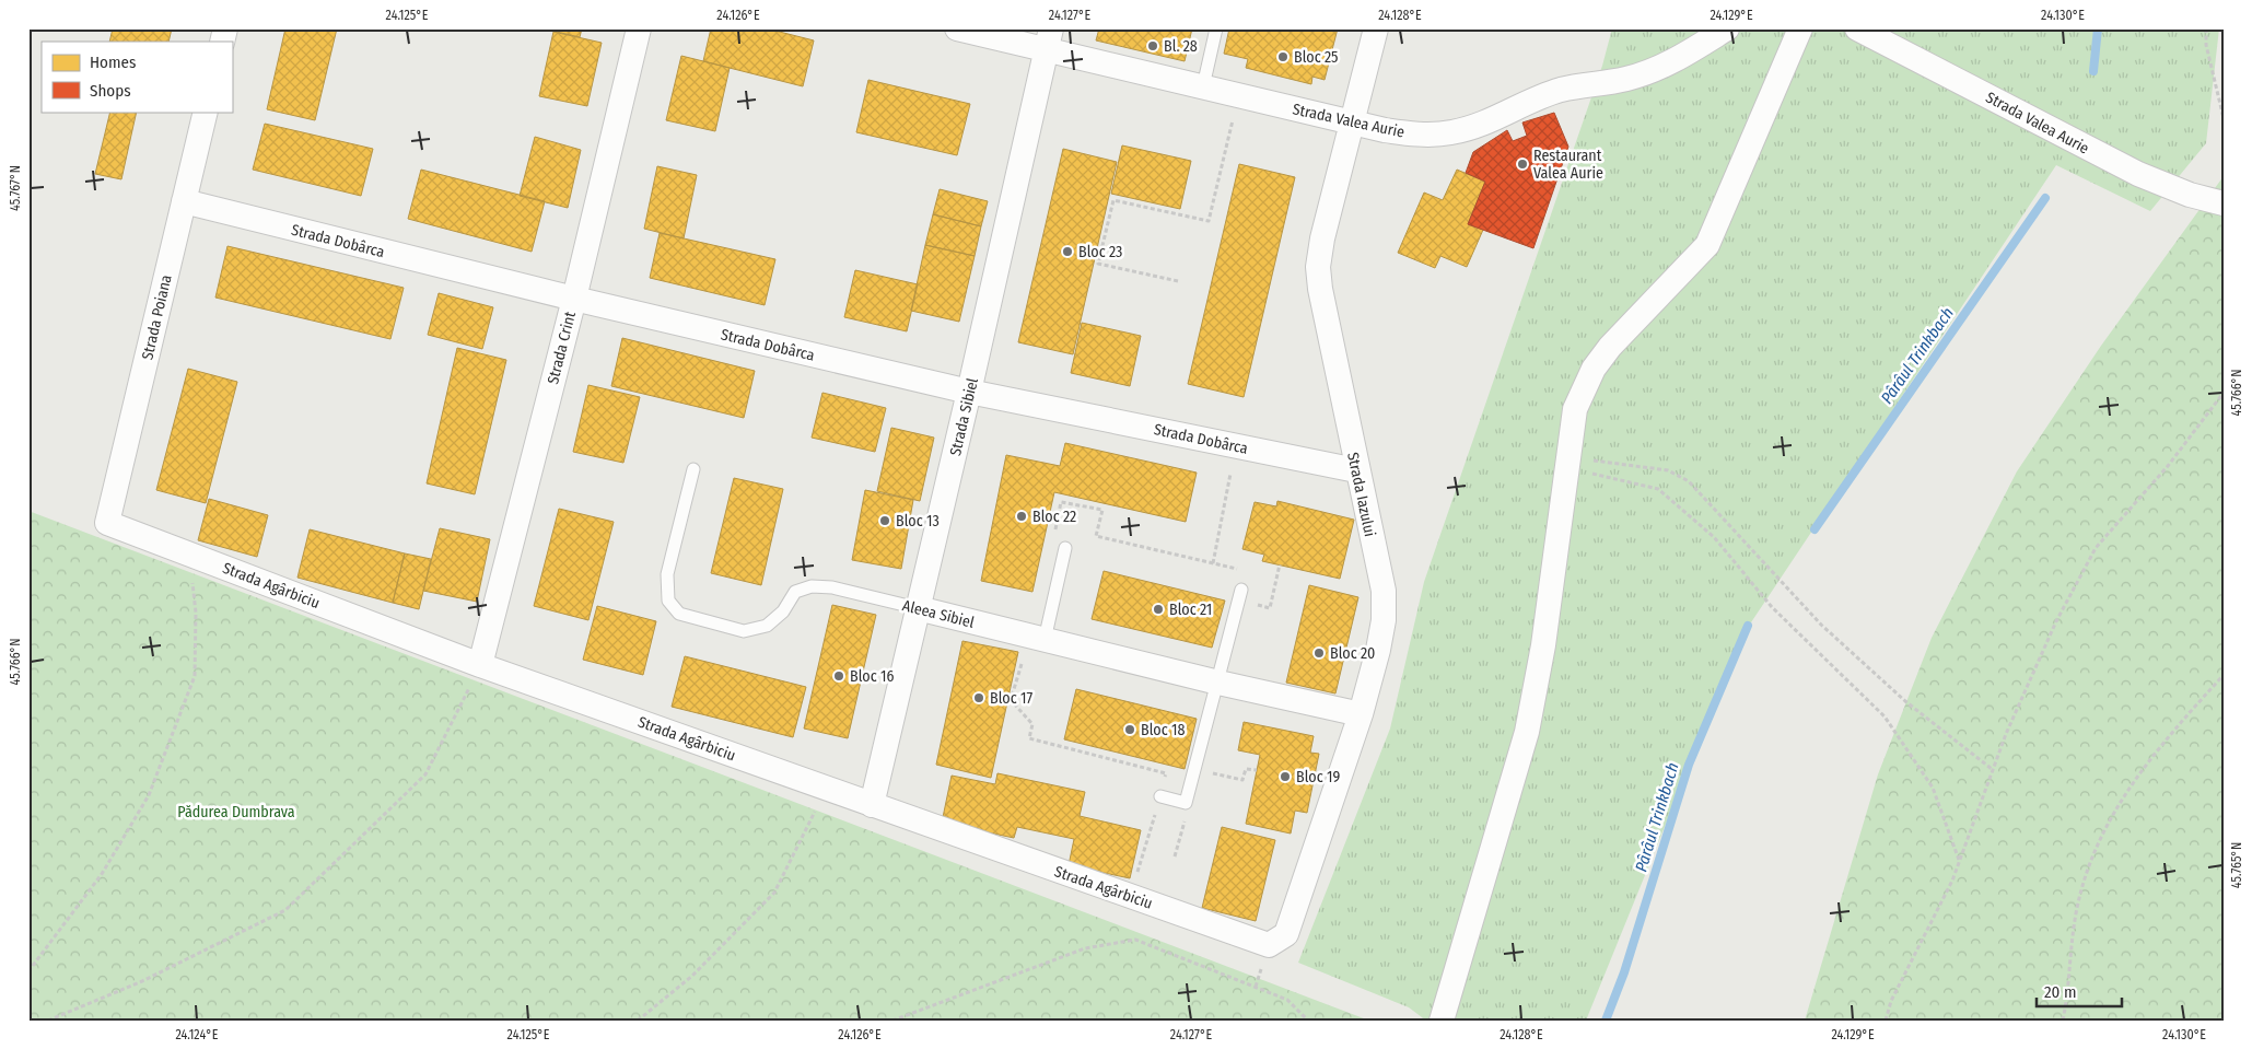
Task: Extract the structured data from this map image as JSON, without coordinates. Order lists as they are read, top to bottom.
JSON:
{
  "streets": {
    "street": [
      "Strada Valea Aurie",
      "Strada Dobârca",
      "Strada Poiana",
      "Strada Crint",
      "Strada Sibiel",
      "Strada Iazului",
      "Strada Agârbiciu",
      "Aleea Sibiel"
    ]
  },
  "crossings": [
    ["Strada Valea Aurie", "Strada Sibiel"],
    ["Strada Valea Aurie", "Strada Iazului"],
    ["Strada Dobârca", "Strada Poiana"],
    ["Strada Dobârca", "Strada Crint"],
    ["Strada Dobârca", "Strada Sibiel"],
    ["Strada Dobârca", "Strada Iazului"],
    ["Strada Poiana", "Strada Agârbiciu"],
    ["Strada Crint", "Strada Agârbiciu"],
    ["Strada Sibiel", "Strada Agârbiciu"],
    ["Strada Sibiel", "Aleea Sibiel"],
    ["Strada Iazului", "Strada Agârbiciu"],
    ["Strada Iazului", "Aleea Sibiel"]
  ],
  "water": ["Pârâul Trinkbach"],
  "parks": ["Pădurea Dumbrava"],
  "places": [
    "Bl. 28",
    "Bloc 25",
    "Restaurant Valea Aurie",
    "Bloc 23",
    "Bloc 22",
    "Bloc 13",
    "Bloc 21",
    "Bloc 20",
    "Bloc 16",
    "Bloc 17",
    "Bloc 18",
    "Bloc 19"
  ],
  "legend": ["Homes", "Shops"],
  "scale_bar": "20 m",
  "coordinates": [
    "24.125°E",
    "24.126°E",
    "24.127°E",
    "24.128°E",
    "24.129°E",
    "24.130°E",
    "45.767°N",
    "45.766°N",
    "45.765°N",
    "24.124°E"
  ]
}
